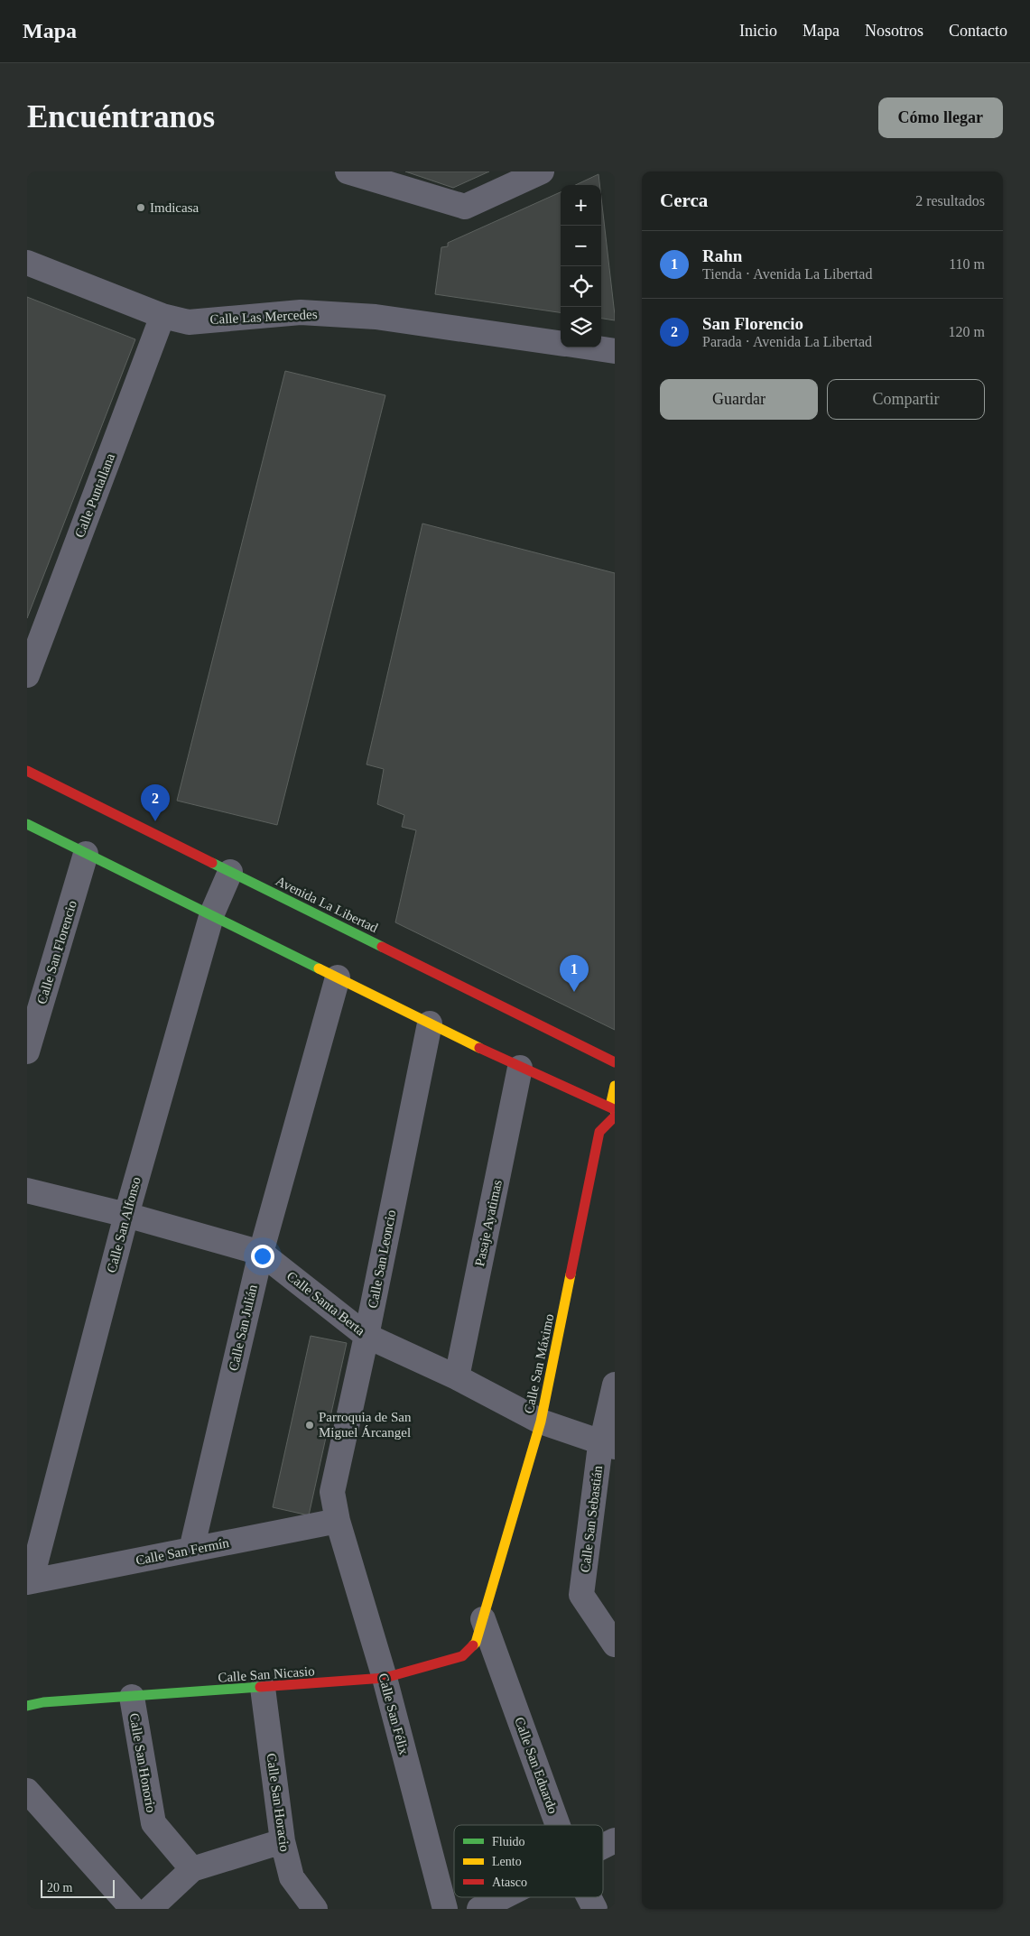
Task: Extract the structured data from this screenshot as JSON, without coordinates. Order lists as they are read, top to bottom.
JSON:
{
  "streets": {
    "street": [
      "Calle Las Mercedes",
      "Calle Puntallana",
      "Avenida La Libertad",
      "Calle San Florencio",
      "Pasaje Ayatimas",
      "Calle San Alfonso",
      "Calle San Leoncio",
      "Calle Santa Berta",
      "Calle San Julián",
      "Calle San Máximo",
      "Calle San Sebastián",
      "Calle San Fermín",
      "Calle San Nicasio",
      "Calle San Félix",
      "Calle San Honorio",
      "Calle San Eduardo",
      "Calle San Horacio"
    ]
  },
  "crossings": [
    ["Calle Las Mercedes", "Calle Puntallana"],
    ["Avenida La Libertad", "Calle San Alfonso"],
    ["Pasaje Ayatimas", "Calle Santa Berta"],
    ["Calle San Alfonso", "Calle Santa Berta"],
    ["Calle San Alfonso", "Calle San Fermín"],
    ["Calle San Leoncio", "Calle Santa Berta"],
    ["Calle San Leoncio", "Calle San Fermín"],
    ["Calle San Leoncio", "Calle San Félix"],
    ["Calle Santa Berta", "Calle San Julián"],
    ["Calle Santa Berta", "Calle San Máximo"],
    ["Calle Santa Berta", "Calle San Sebastián"],
    ["Calle San Julián", "Calle San Fermín"],
    ["Calle San Máximo", "Calle San Nicasio"],
    ["Calle San Máximo", "Calle San Eduardo"],
    ["Calle San Fermín", "Calle San Félix"],
    ["Calle San Nicasio", "Calle San Félix"],
    ["Calle San Nicasio", "Calle San Honorio"],
    ["Calle San Nicasio", "Calle San Eduardo"],
    ["Calle San Nicasio", "Calle San Horacio"]
  ],
  "places": ["Imdicasa", "Parroquia de San Miguel Árcangel"],
  "legend": ["Fluido", "Lento", "Atasco"],
  "scale_bar": "20 m",
  "page": {
    "header": "Mapa",
    "nav": [
      "Inicio",
      "Mapa",
      "Nosotros",
      "Contacto"
    ],
    "buttons": [
      "Cómo llegar",
      ["Guardar", "Compartir"]
    ],
    "title": "Encuéntranos",
    "heading": ["Cerca", "2 resultados"],
    "map_buttons": ["+", "−"],
    "list": [
      {
        "mark": "1",
        "name": "Rahn",
        "note": "Tienda · Avenida La Libertad",
        "value": "110 m"
      },
      {
        "mark": "2",
        "name": "San Florencio",
        "note": "Parada · Avenida La Libertad",
        "value": "120 m"
      }
    ],
    "pins": ["2", "1"],
    "scale": "20 m"
  }
}
